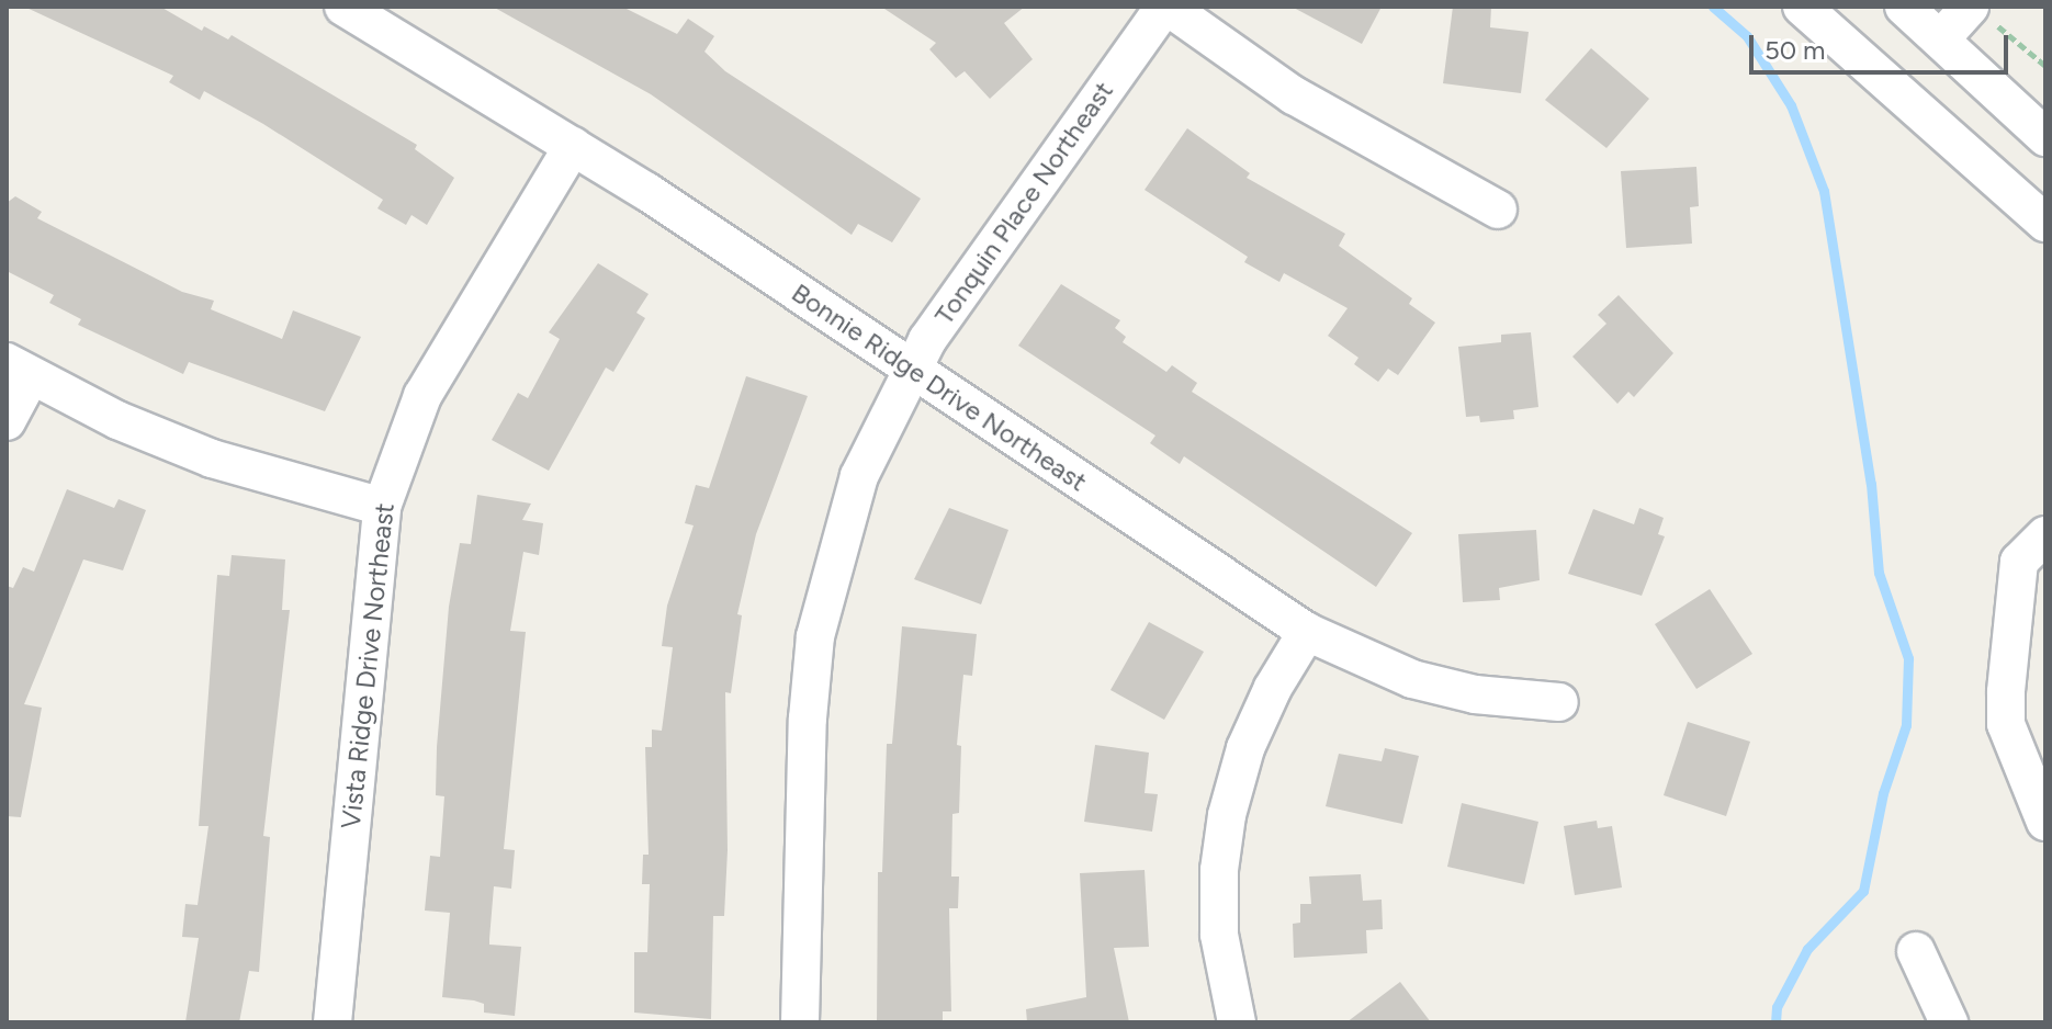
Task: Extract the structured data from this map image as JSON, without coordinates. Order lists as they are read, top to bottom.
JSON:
{
  "streets": {
    "street": ["Tonquin Place Northeast", "Bonnie Ridge Drive Northeast", "Vista Ridge Drive Northeast"]
  },
  "crossings": [
    ["Tonquin Place Northeast", "Bonnie Ridge Drive Northeast"],
    ["Bonnie Ridge Drive Northeast", "Vista Ridge Drive Northeast"]
  ],
  "scale_bar": "50 m"
}
